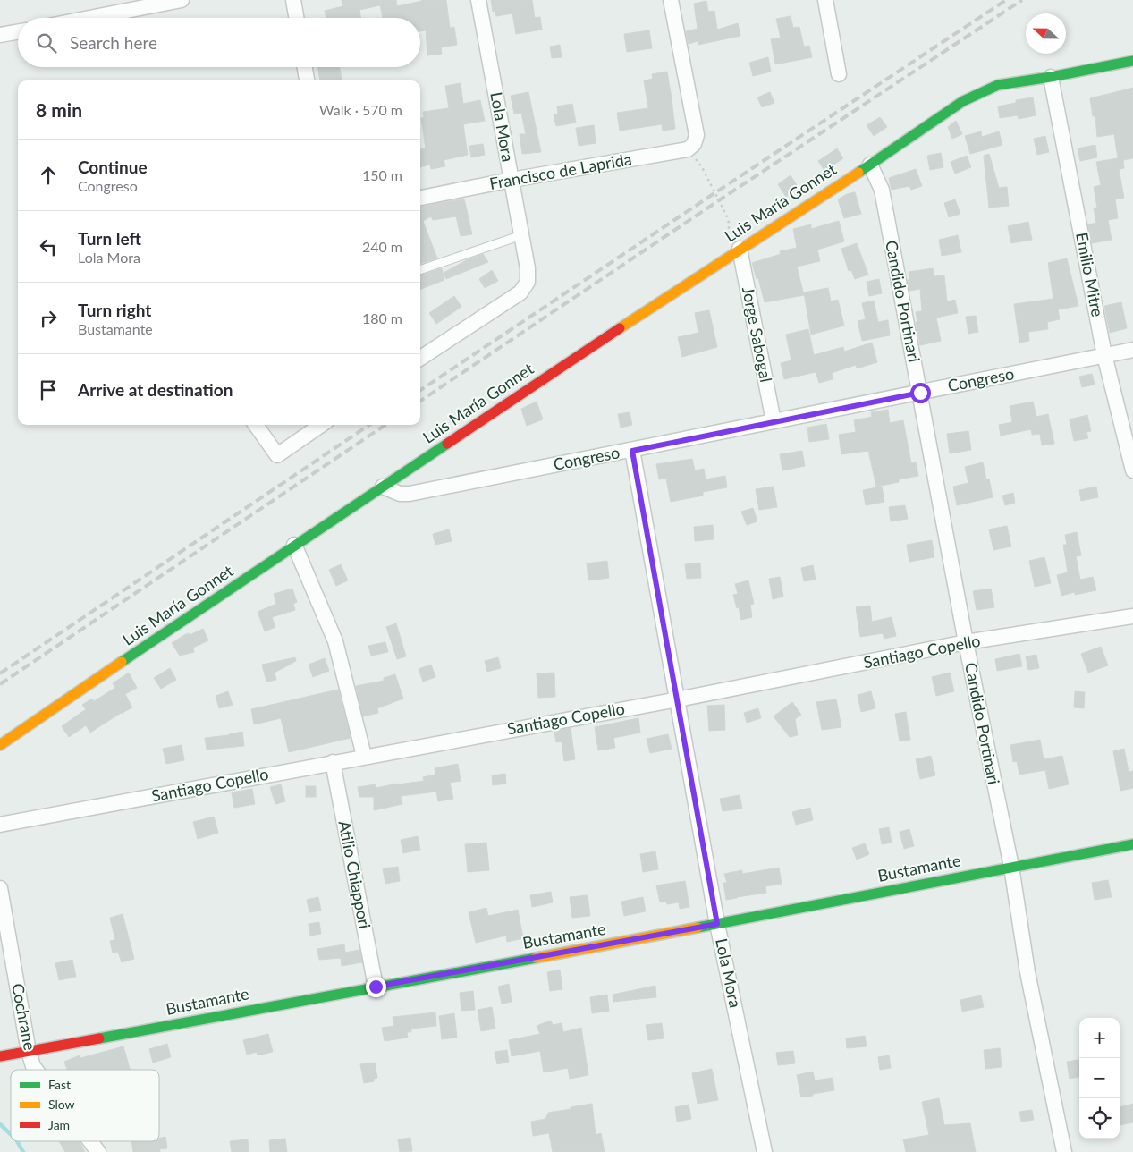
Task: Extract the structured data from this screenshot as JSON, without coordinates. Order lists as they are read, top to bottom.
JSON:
{
  "streets": {
    "street": [
      "Lola Mora",
      "Francisco de Laprida",
      "Luis María Gonnet",
      "Emilio Mitre",
      "Candido Portinari",
      "Jorge Sabogal",
      "Congreso",
      "Santiago Copello",
      "Bustamante",
      "Atilio Chiappori",
      "Cochrane"
    ]
  },
  "crossings": [
    ["Lola Mora", "Francisco de Laprida"],
    ["Lola Mora", "Congreso"],
    ["Lola Mora", "Santiago Copello"],
    ["Lola Mora", "Bustamante"],
    ["Luis María Gonnet", "Emilio Mitre"],
    ["Luis María Gonnet", "Candido Portinari"],
    ["Luis María Gonnet", "Jorge Sabogal"],
    ["Luis María Gonnet", "Congreso"],
    ["Emilio Mitre", "Congreso"],
    ["Candido Portinari", "Congreso"],
    ["Candido Portinari", "Santiago Copello"],
    ["Candido Portinari", "Bustamante"],
    ["Jorge Sabogal", "Congreso"],
    ["Santiago Copello", "Atilio Chiappori"],
    ["Bustamante", "Atilio Chiappori"],
    ["Bustamante", "Cochrane"]
  ],
  "legend": ["Fast", "Slow", "Jam"],
  "north": "left",
  "page": {
    "search": "Search here",
    "heading": ["8 min", "Walk · 570 m"],
    "list": [
      ["Continue", "Congreso", "150 m"],
      ["Turn left", "Lola Mora", "240 m"],
      ["Turn right", "Bustamante", "180 m"],
      "Arrive at destination"
    ],
    "map_buttons": ["+", "−"]
  }
}
